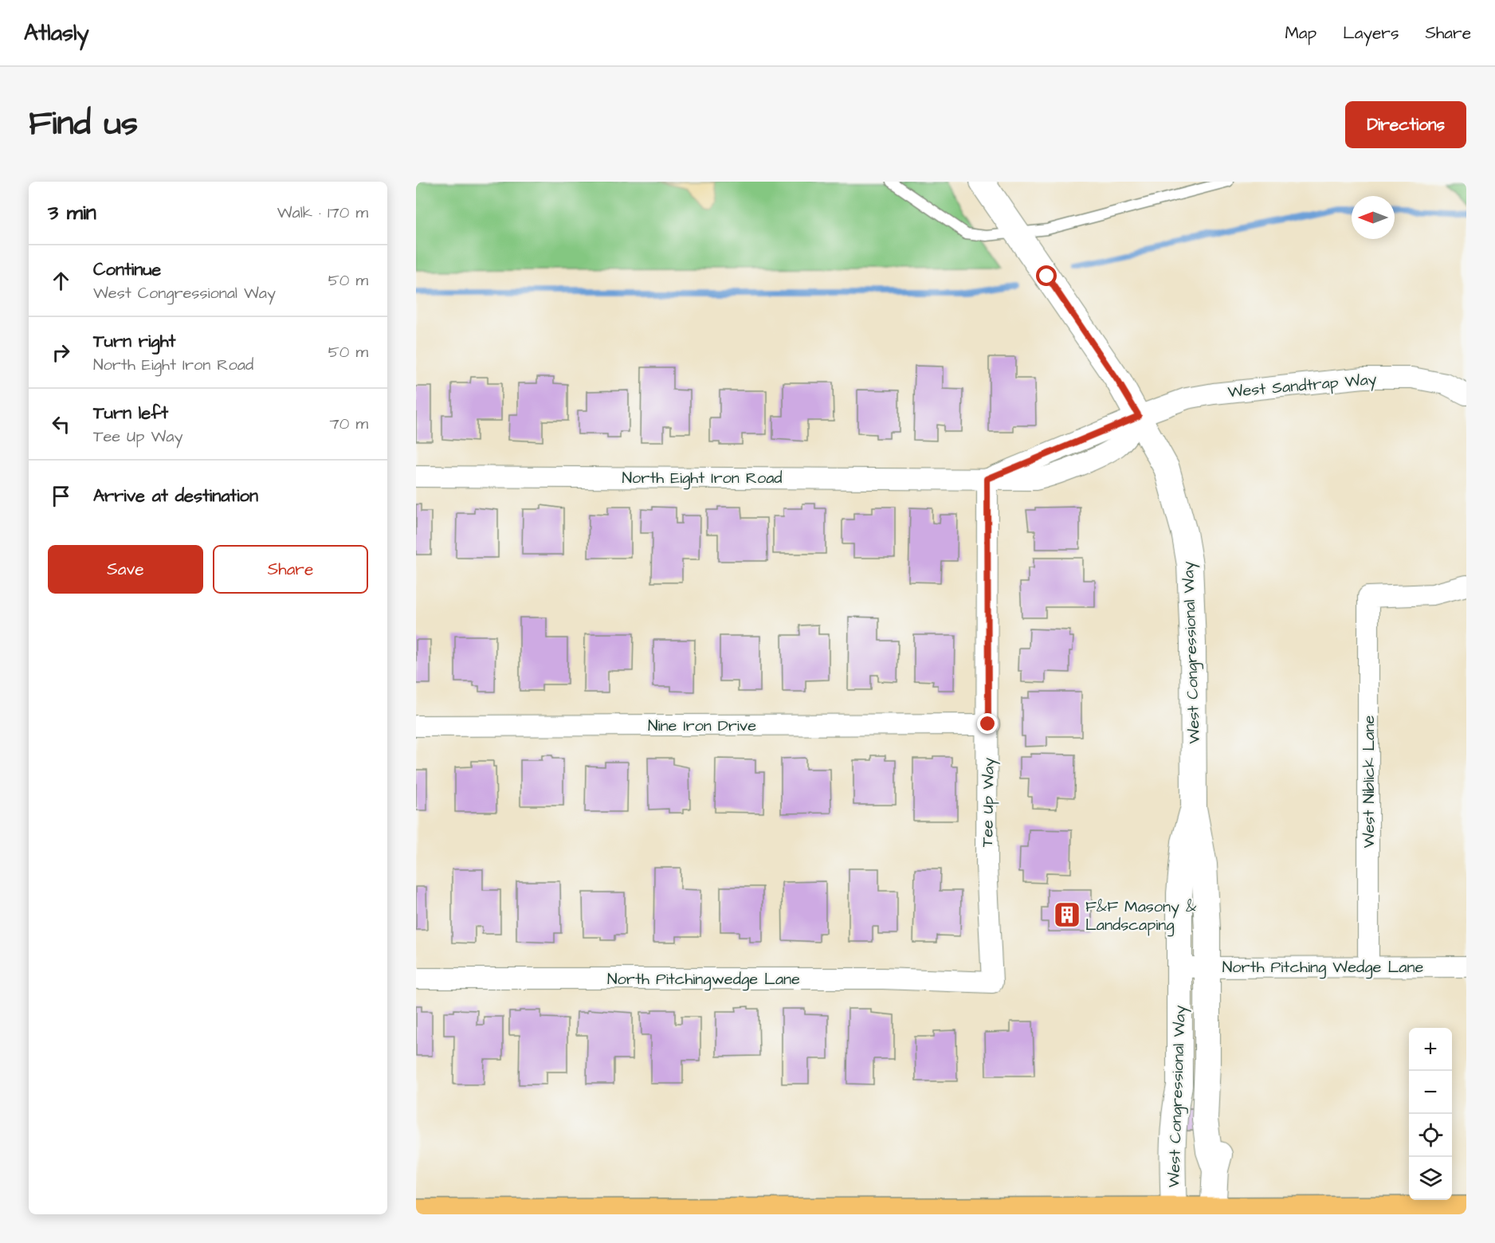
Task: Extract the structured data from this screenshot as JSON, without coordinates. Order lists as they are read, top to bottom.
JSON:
{
  "streets": {
    "street": [
      "West Sandtrap Way",
      "North Eight Iron Road",
      "West Congressional Way",
      "Nine Iron Drive",
      "West Niblick Lane",
      "Tee Up Way",
      "North Pitching Wedge Lane",
      "North Pitchingwedge Lane"
    ]
  },
  "crossings": [
    ["West Sandtrap Way", "North Eight Iron Road"],
    ["West Sandtrap Way", "West Congressional Way"],
    ["North Eight Iron Road", "West Congressional Way"],
    ["North Eight Iron Road", "Tee Up Way"],
    ["West Congressional Way", "North Pitching Wedge Lane"],
    ["Nine Iron Drive", "Tee Up Way"],
    ["West Niblick Lane", "North Pitching Wedge Lane"],
    ["Tee Up Way", "North Pitchingwedge Lane"]
  ],
  "places": {
    "building": ["F&F Masony & Landscaping"]
  },
  "north": "left",
  "page": {
    "header": "Atlasly",
    "nav": ["Map", "Layers", "Share"],
    "title": "Find us",
    "buttons": [
      "Directions",
      ["Save", "Share"]
    ],
    "heading": ["3 min", "Walk · 170 m"],
    "list": [
      ["Continue", "West Congressional Way", "50 m"],
      ["Turn right", "North Eight Iron Road", "50 m"],
      ["Turn left", "Tee Up Way", "70 m"],
      "Arrive at destination"
    ],
    "map_buttons": ["+", "−"]
  }
}
